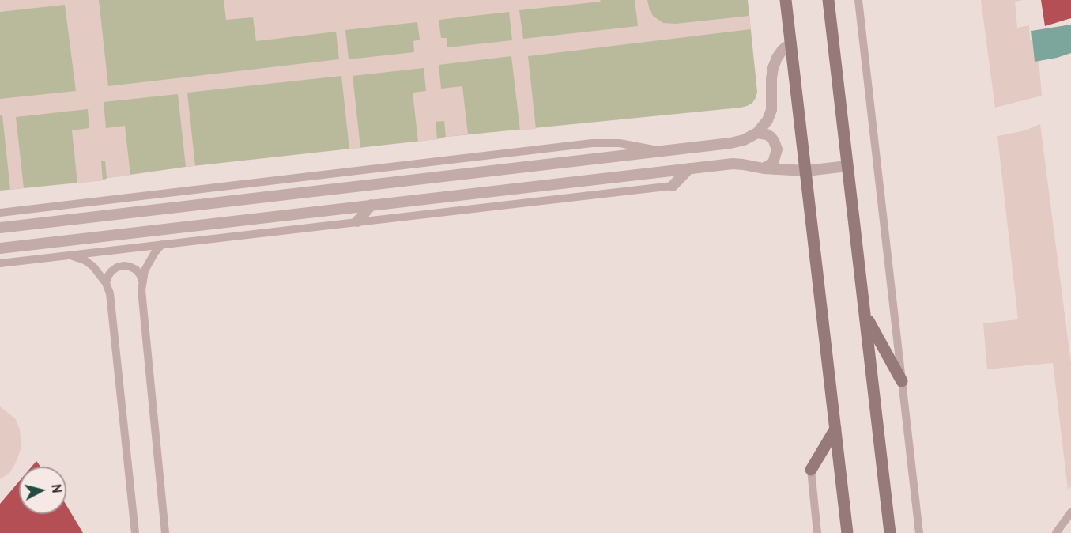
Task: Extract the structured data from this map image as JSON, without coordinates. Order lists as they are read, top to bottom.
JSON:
{
  "north": "right"
}
